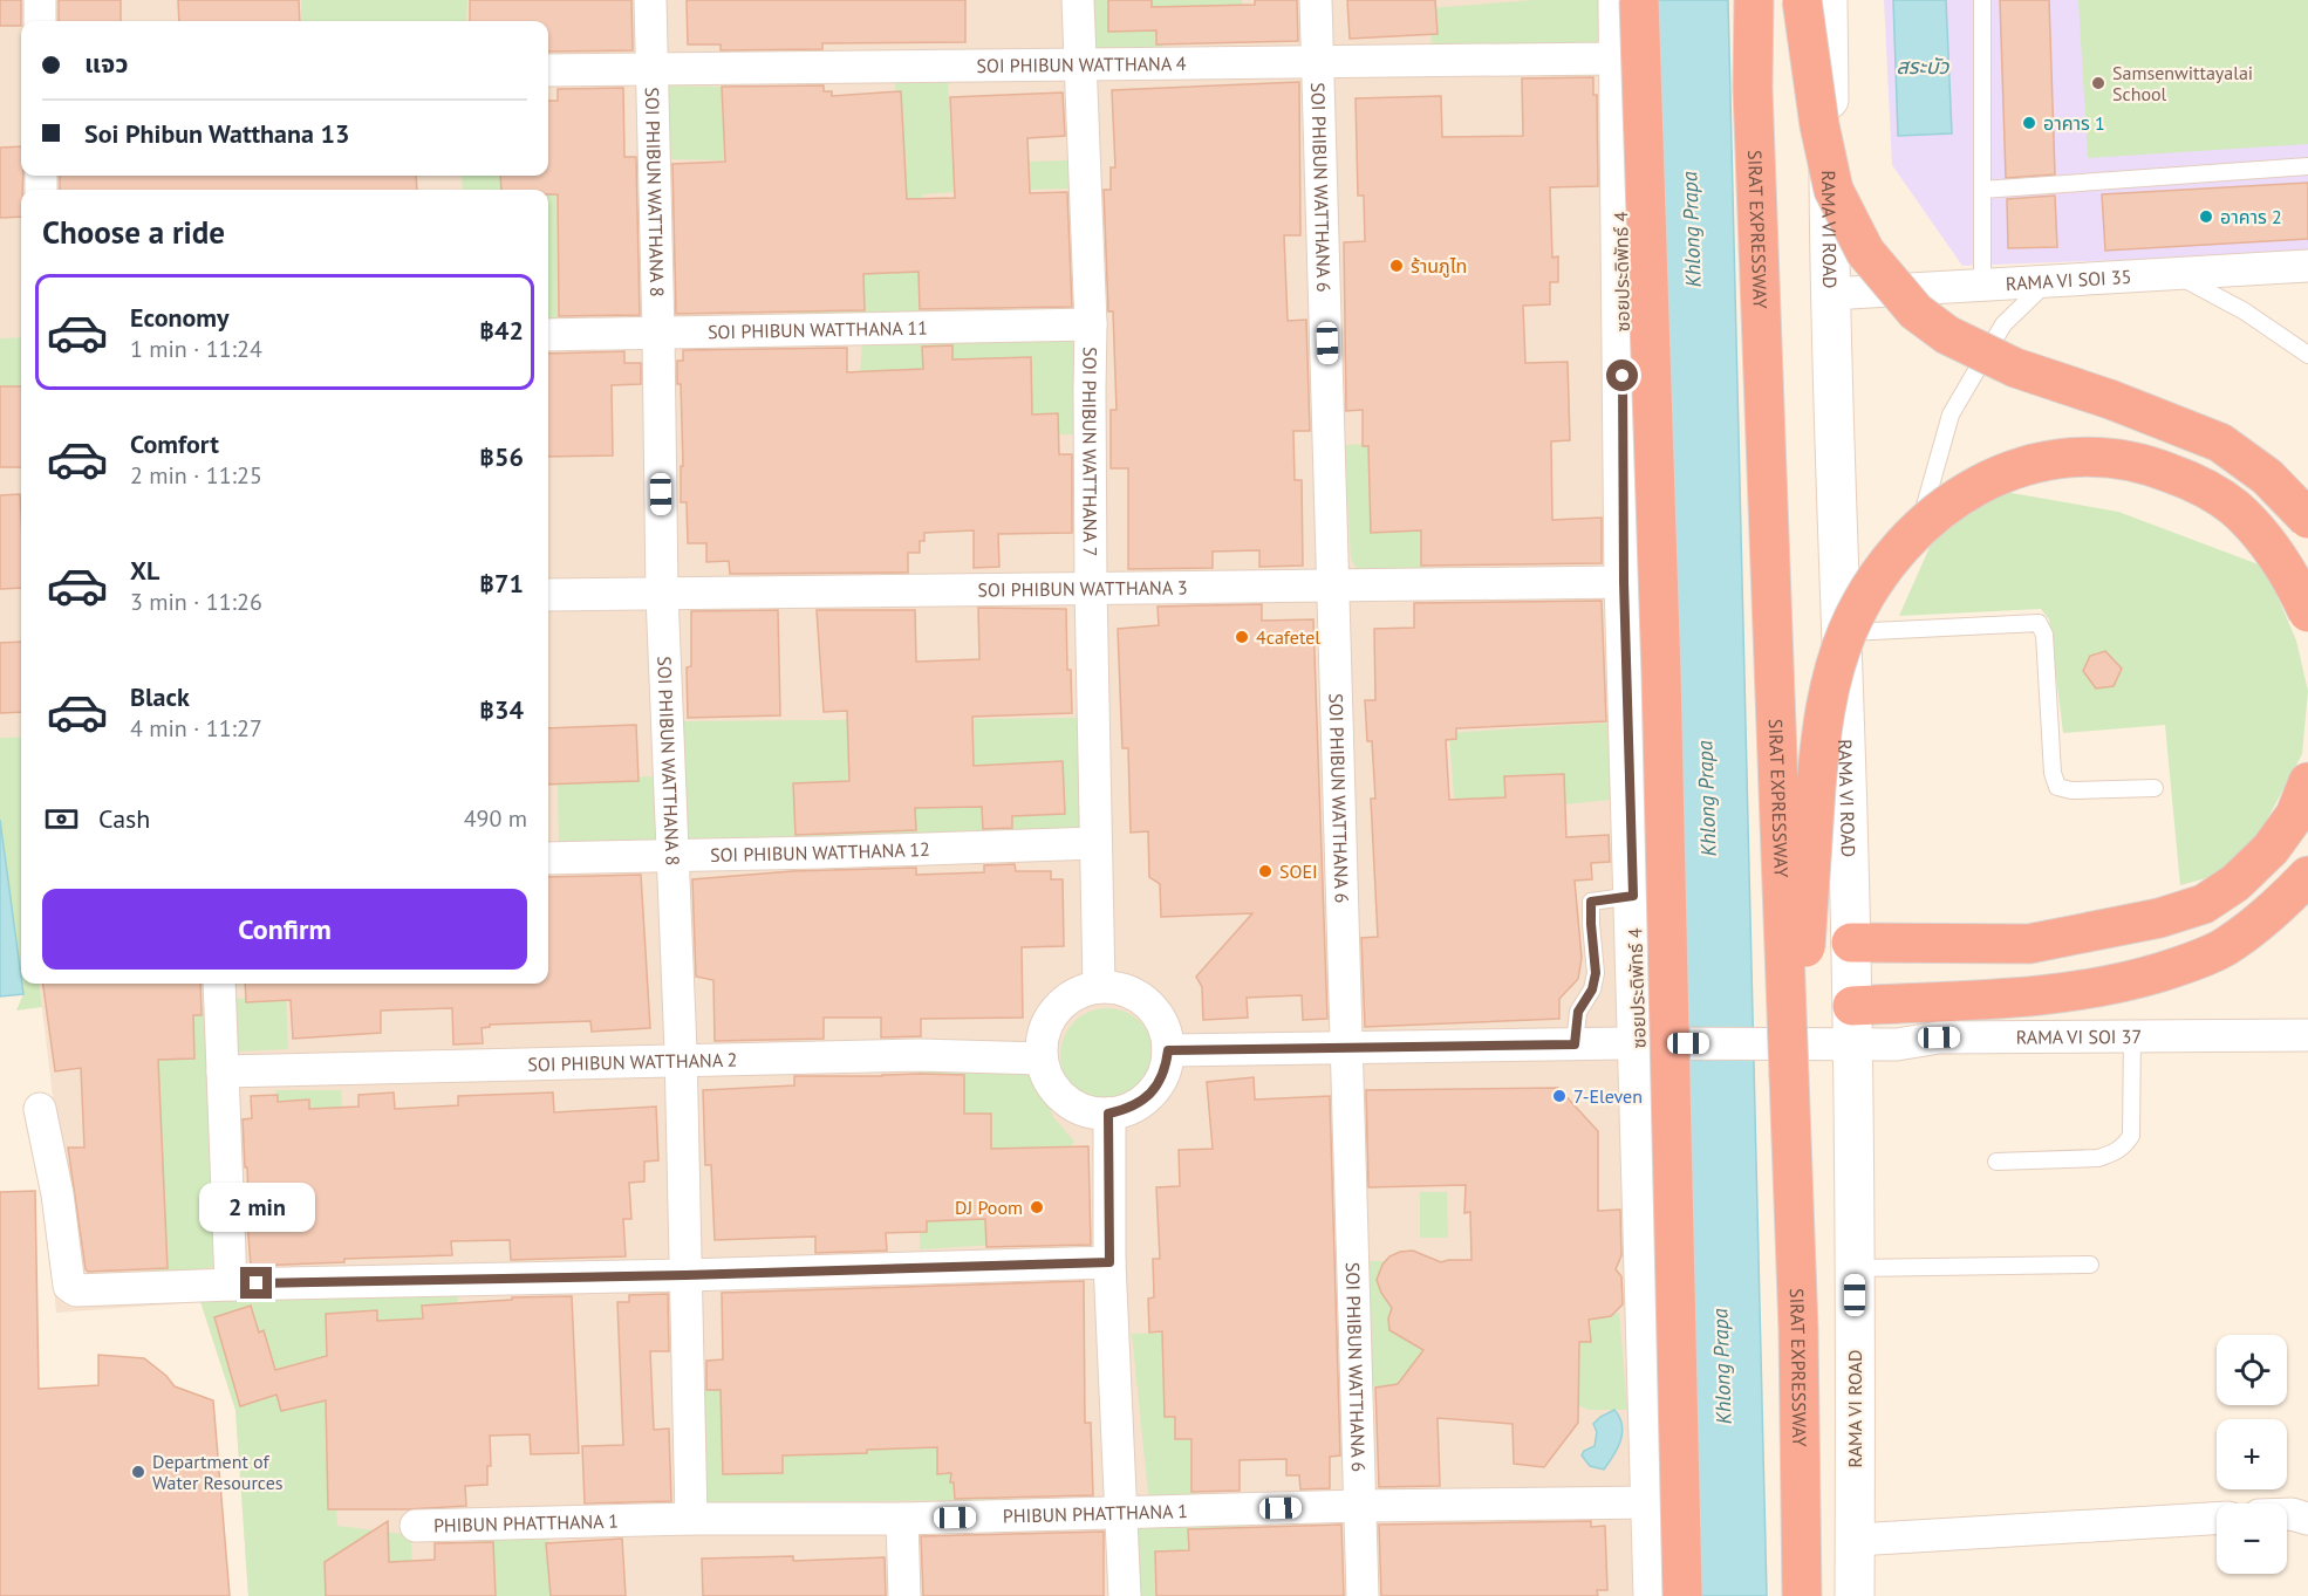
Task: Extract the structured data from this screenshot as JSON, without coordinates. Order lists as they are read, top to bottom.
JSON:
{
  "streets": {
    "highway": ["SIRAT EXPRESSWAY"],
    "main road": ["RAMA VI ROAD", "ซอยประดิพัทธ์ 4"],
    "street": [
      "SOI PHIBUN WATTHANA 4",
      "SOI PHIBUN WATTHANA 6",
      "SOI PHIBUN WATTHANA 8",
      "RAMA VI SOI 35",
      "SOI PHIBUN WATTHANA 11",
      "SOI PHIBUN WATTHANA 7",
      "SOI PHIBUN WATTHANA 3",
      "SOI PHIBUN WATTHANA 12",
      "RAMA VI SOI 37",
      "SOI PHIBUN WATTHANA 2",
      "PHIBUN PHATTHANA 1"
    ]
  },
  "crossings": [
    ["SOI PHIBUN WATTHANA 4", "SOI PHIBUN WATTHANA 6"],
    ["SOI PHIBUN WATTHANA 4", "SOI PHIBUN WATTHANA 8"],
    ["SOI PHIBUN WATTHANA 4", "ซอยประดิพัทธ์ 4"],
    ["SOI PHIBUN WATTHANA 4", "SOI PHIBUN WATTHANA 7"],
    ["SOI PHIBUN WATTHANA 6", "SOI PHIBUN WATTHANA 3"],
    ["SOI PHIBUN WATTHANA 6", "RAMA VI SOI 37"],
    ["SOI PHIBUN WATTHANA 6", "PHIBUN PHATTHANA 1"],
    ["SOI PHIBUN WATTHANA 8", "SOI PHIBUN WATTHANA 11"],
    ["SOI PHIBUN WATTHANA 8", "SOI PHIBUN WATTHANA 3"],
    ["SOI PHIBUN WATTHANA 8", "SOI PHIBUN WATTHANA 12"],
    ["SOI PHIBUN WATTHANA 8", "SOI PHIBUN WATTHANA 2"],
    ["SOI PHIBUN WATTHANA 8", "PHIBUN PHATTHANA 1"],
    ["RAMA VI ROAD", "RAMA VI SOI 35"],
    ["RAMA VI ROAD", "RAMA VI SOI 37"],
    ["ซอยประดิพัทธ์ 4", "SOI PHIBUN WATTHANA 3"],
    ["ซอยประดิพัทธ์ 4", "RAMA VI SOI 37"],
    ["ซอยประดิพัทธ์ 4", "PHIBUN PHATTHANA 1"],
    ["SOI PHIBUN WATTHANA 11", "SOI PHIBUN WATTHANA 7"],
    ["SOI PHIBUN WATTHANA 7", "SOI PHIBUN WATTHANA 3"],
    ["SOI PHIBUN WATTHANA 7", "SOI PHIBUN WATTHANA 12"],
    ["SOI PHIBUN WATTHANA 7", "RAMA VI SOI 37"],
    ["SOI PHIBUN WATTHANA 7", "SOI PHIBUN WATTHANA 2"],
    ["RAMA VI SOI 37", "SOI PHIBUN WATTHANA 2"]
  ],
  "water": ["สระบัว", "Khlong Prapa"],
  "places": [
    "Samsenwittayalai School",
    "อาคาร 1",
    "อาคาร 2",
    "ร้านภูไท",
    "4cafetel",
    "SOEI",
    "7-Eleven",
    "DJ Poom",
    "Department of Water Resources"
  ],
  "page": {
    "banner": ["แจว", "Soi Phibun Watthana 13"],
    "heading": "Choose a ride",
    "list": [
      {
        "name": "Economy",
        "note": "1 min · 11:24",
        "value": "฿42"
      },
      {
        "name": "Comfort",
        "note": "2 min · 11:25",
        "value": "฿56"
      },
      {
        "name": "XL",
        "note": "3 min · 11:26",
        "value": "฿71"
      },
      {
        "name": "Black",
        "note": "4 min · 11:27",
        "value": "฿34"
      }
    ],
    "pay": ["Cash", "490 m"],
    "buttons": "Confirm",
    "bubble": "2 min",
    "map_buttons": ["+", "−"]
  }
}
